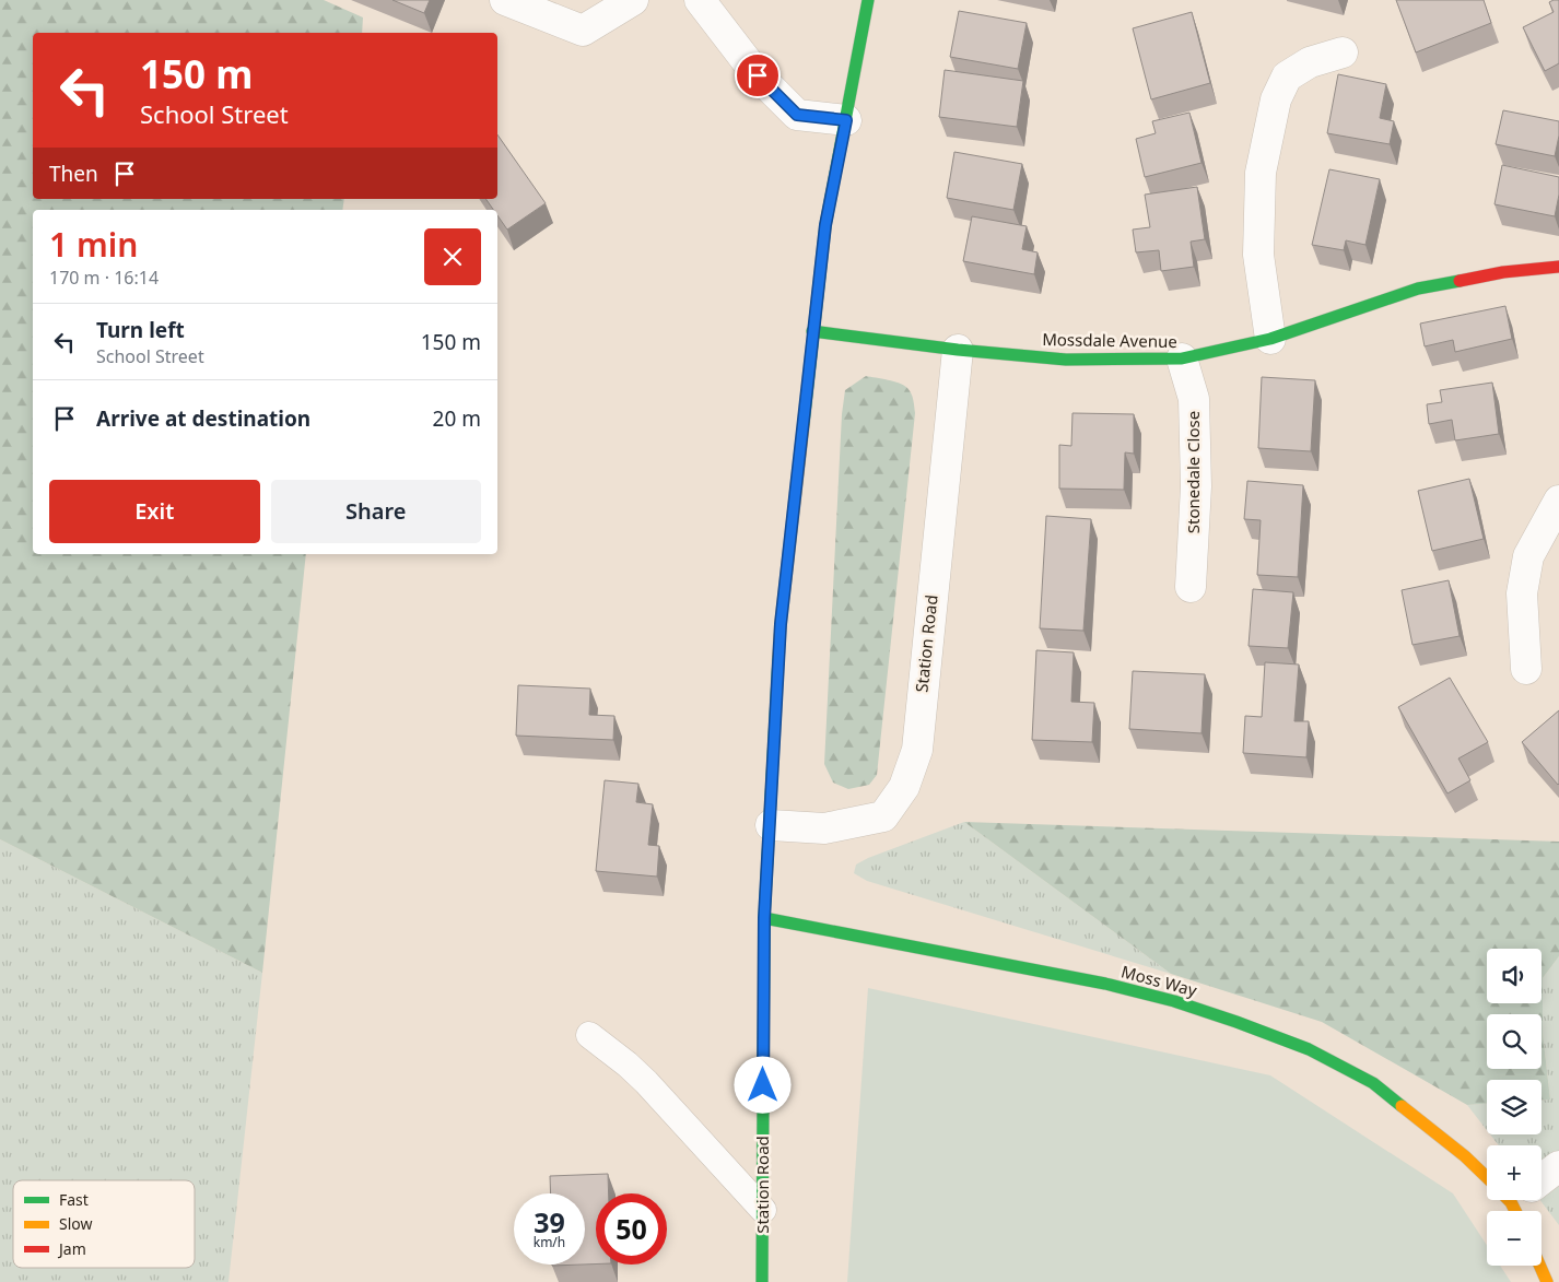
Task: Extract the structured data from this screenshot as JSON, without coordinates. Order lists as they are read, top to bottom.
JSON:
{
  "streets": {
    "street": [
      "Mossdale Avenue",
      "Stonedale Close",
      "Station Road",
      "Moss Way"
    ]
  },
  "crossings": [
    ["Mossdale Avenue", "Stonedale Close"],
    ["Mossdale Avenue", "Station Road"],
    ["Station Road", "Moss Way"]
  ],
  "legend": ["Fast", "Slow", "Jam"],
  "page": {
    "turn": ["150 m", "School Street"],
    "then": "Then",
    "heading": ["1 min", "170 m · 16:14"],
    "list": [
      {
        "name": "Turn left",
        "note": "School Street",
        "value": "150 m"
      },
      {
        "name": "Arrive at destination",
        "value": "20 m"
      }
    ],
    "buttons": ["Exit", "Share"],
    "map_buttons": ["+", "−"],
    "speed": "39 km/h",
    "limit": "50"
  }
}
